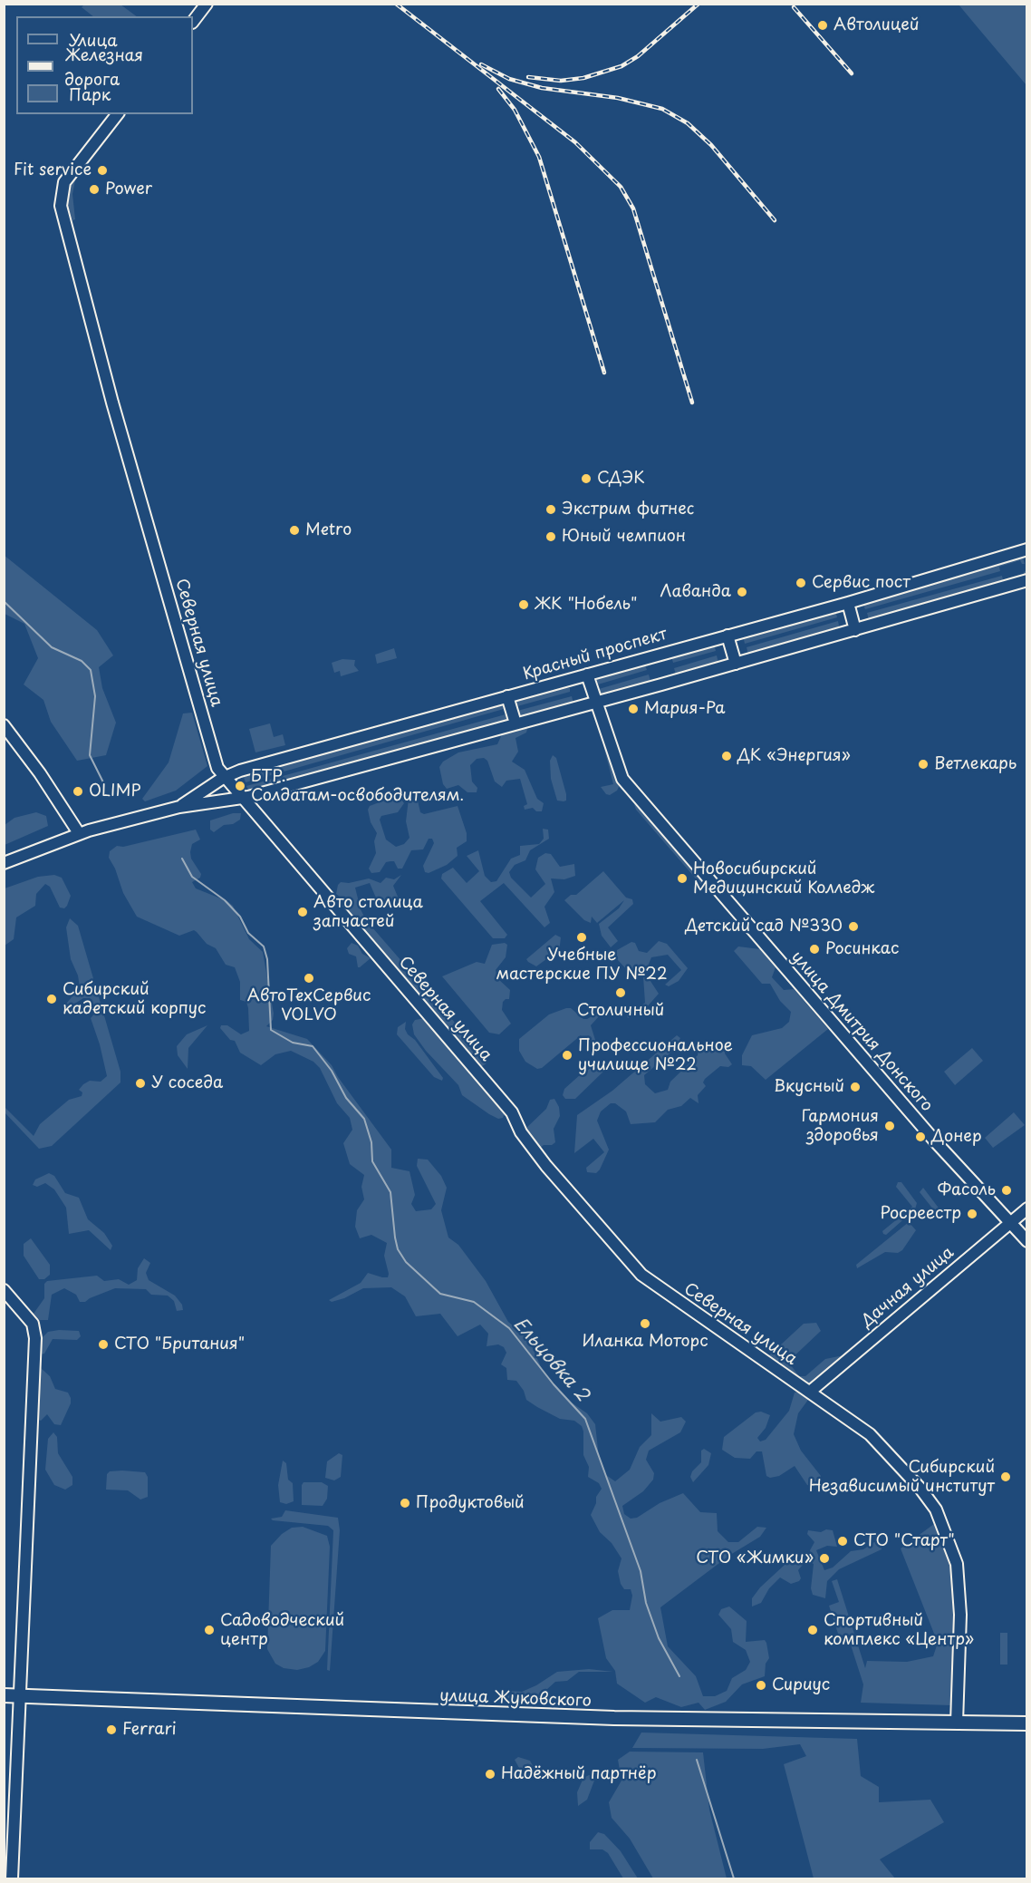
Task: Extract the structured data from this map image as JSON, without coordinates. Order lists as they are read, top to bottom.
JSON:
{
  "streets": {
    "main road": [
      "Северная улица",
      "Красный проспект",
      "улица Дмитрия Донского",
      "Дачная улица",
      "улица Жуковского"
    ]
  },
  "crossings": [
    ["Северная улица", "Красный проспект"],
    ["Северная улица", "Дачная улица"],
    ["Северная улица", "улица Жуковского"],
    ["Красный проспект", "улица Дмитрия Донского"],
    ["улица Дмитрия Донского", "Дачная улица"]
  ],
  "water": ["Ельцовка 2"],
  "places": [
    "Автолицей",
    "Fit service",
    "Power",
    "СДЭК",
    "Экстрим фитнес",
    "Metro",
    "Юный чемпион",
    "Сервис пост",
    "Лаванда",
    "ЖК \"Нобель\"",
    "Мария-Ра",
    "ДК «Энергия»",
    "Ветлекарь",
    "БТР. Солдатам-освободителям.",
    "OLIMP",
    "Новосибирский Медицинский Колледж",
    "Авто столица запчастей",
    "Детский сад №330",
    "Учебные мастерские ПУ №22",
    "Росинкас",
    "АвтоТехСервис VOLVO",
    "Столичный",
    "Сибирский кадетский корпус",
    "Профессиональное училище №22",
    "У соседа",
    "Вкусный",
    "Гармония здоровья",
    "Донер",
    "Фасоль",
    "Росреестр",
    "Иланка Моторс",
    "СТО \"Британия\"",
    "Сибирский Независимый институт",
    "Продуктовый",
    "СТО \"Старт\"",
    "СТО «Жимки»",
    "Садоводческий центр",
    "Спортивный комплекс «Центр»",
    "Сириус",
    "Ferrari",
    "Надёжный партнёр"
  ],
  "legend": ["Улица", "Железная дорога", "Парк"]
}
